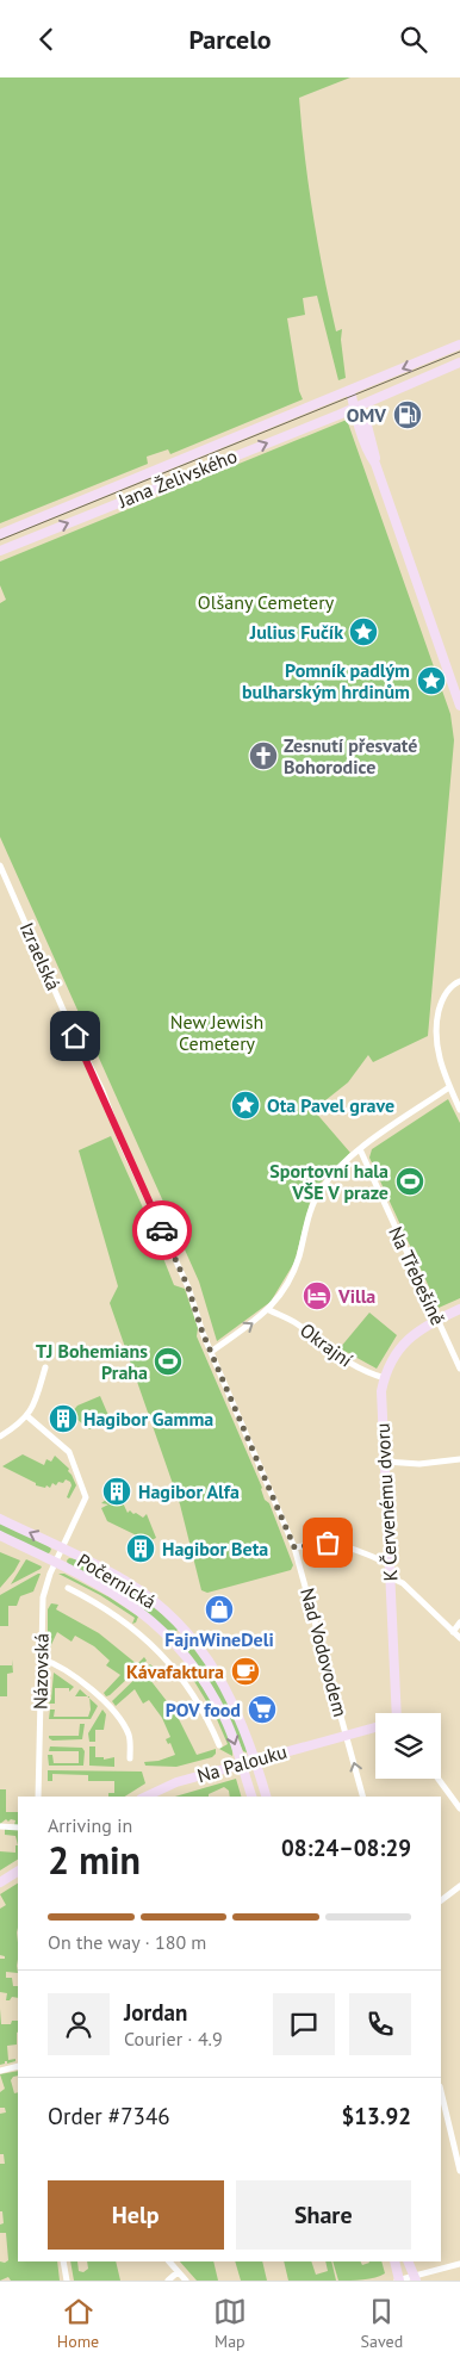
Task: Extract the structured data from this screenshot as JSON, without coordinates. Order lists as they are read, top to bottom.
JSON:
{
  "streets": {
    "street": [
      "Jana Želivského",
      "Izraelská",
      "Na Třebešíně",
      "Okrajní",
      "K Červenému dvoru",
      "Počernická",
      "Nad Vodovodem",
      "Názovská",
      "Na Palouku"
    ]
  },
  "crossings": [
    ["Izraelská", "Nad Vodovodem"],
    ["Na Třebešíně", "K Červenému dvoru"],
    ["Okrajní", "K Červenému dvoru"],
    ["K Červenému dvoru", "Nad Vodovodem"],
    ["K Červenému dvoru", "Na Palouku"],
    ["Počernická", "Názovská"],
    ["Počernická", "Na Palouku"],
    ["Nad Vodovodem", "Na Palouku"]
  ],
  "parks": ["Olšany Cemetery", "New Jewish Cemetery"],
  "places": {
    "fuel station": ["OMV"],
    "place": ["Julius Fučík", "Pomník padlým bulharským hrdinům", "Ota Pavel grave"],
    "church": ["Zesnutí přesvaté Bohorodice"],
    "sports": ["Sportovní hala VŠE V praze", "TJ Bohemians Praha"],
    "hotel": ["Villa"],
    "building": ["Hagibor Gamma", "Hagibor Alfa", "Hagibor Beta"],
    "shop": ["FajnWineDeli"],
    "cafe": ["Kávafaktura"],
    "supermarket": ["POV food"]
  },
  "page": {
    "header": "Parcelo",
    "heading": ["2 min", "Arriving in", "08:24–08:29"],
    "panel": [
      "Jordan",
      "Courier · 4.9",
      "Order #7346",
      "$13.92"
    ],
    "bar": "On the way · 180 m",
    "buttons": ["Help", "Share"],
    "tabs": ["Home", "Map", "Saved"]
  }
}
